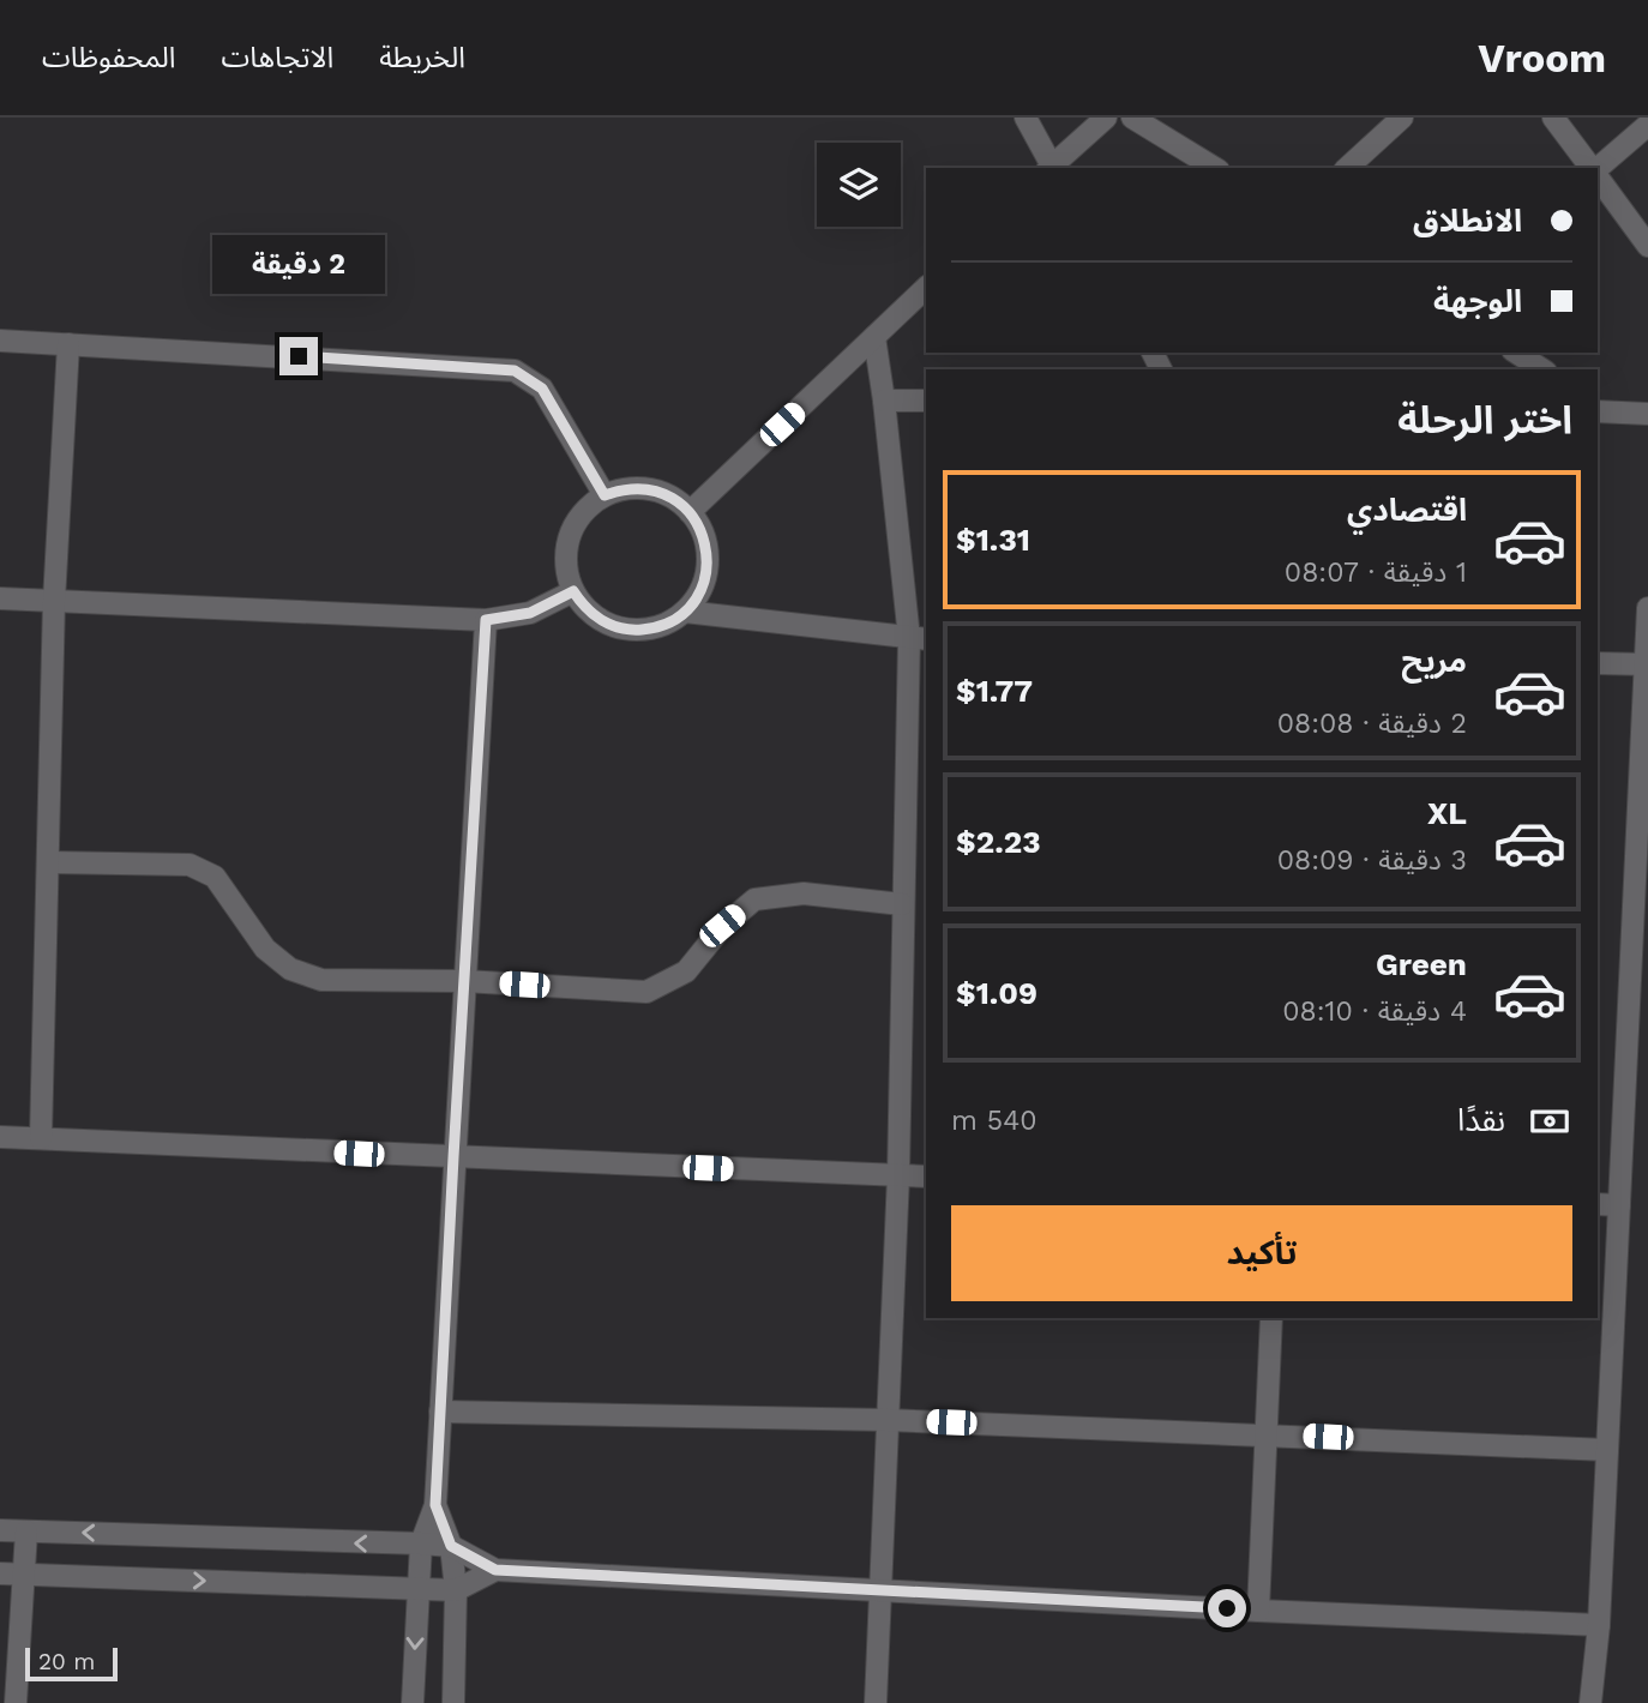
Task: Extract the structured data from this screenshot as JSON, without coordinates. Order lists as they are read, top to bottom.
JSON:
{
  "scale_bar": "20 m",
  "page": {
    "header": "Vroom",
    "nav": ["الخريطة", "الاتجاهات", "المحفوظات"],
    "banner": ["الانطلاق", "الوجهة"],
    "bubble": "2 دقيقة",
    "heading": "اختر الرحلة",
    "list": [
      {
        "name": "اقتصادي",
        "note": "1 دقيقة · 08:07",
        "value": "$1.31"
      },
      {
        "name": "مريح",
        "note": "2 دقيقة · 08:08",
        "value": "$1.77"
      },
      {
        "name": "XL",
        "note": "3 دقيقة · 08:09",
        "value": "$2.23"
      },
      {
        "name": "Green",
        "note": "4 دقيقة · 08:10",
        "value": "$1.09"
      }
    ],
    "pay": ["نقدًا", "540 m"],
    "buttons": "تأكيد",
    "scale": "20 m"
  }
}
